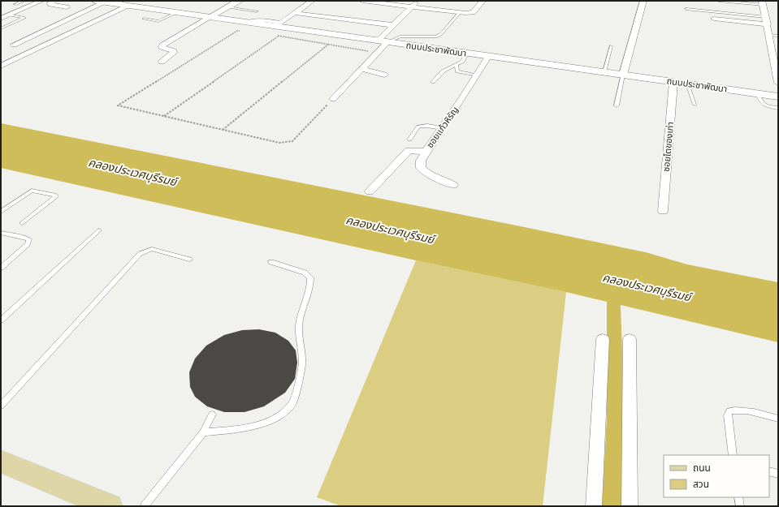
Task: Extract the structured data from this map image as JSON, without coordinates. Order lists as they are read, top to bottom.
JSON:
{
  "streets": {
    "street": ["ถนนประชาพัฒนา", "ซอยแก้วหิรัญ", "ซอยโตของเก่า"]
  },
  "crossings": [
    ["ถนนประชาพัฒนา", "ซอยแก้วหิรัญ"],
    ["ถนนประชาพัฒนา", "ซอยโตของเก่า"]
  ],
  "water": ["คลองประเวศบุรีรมย์"],
  "legend": ["ถนน", "สวน"]
}
